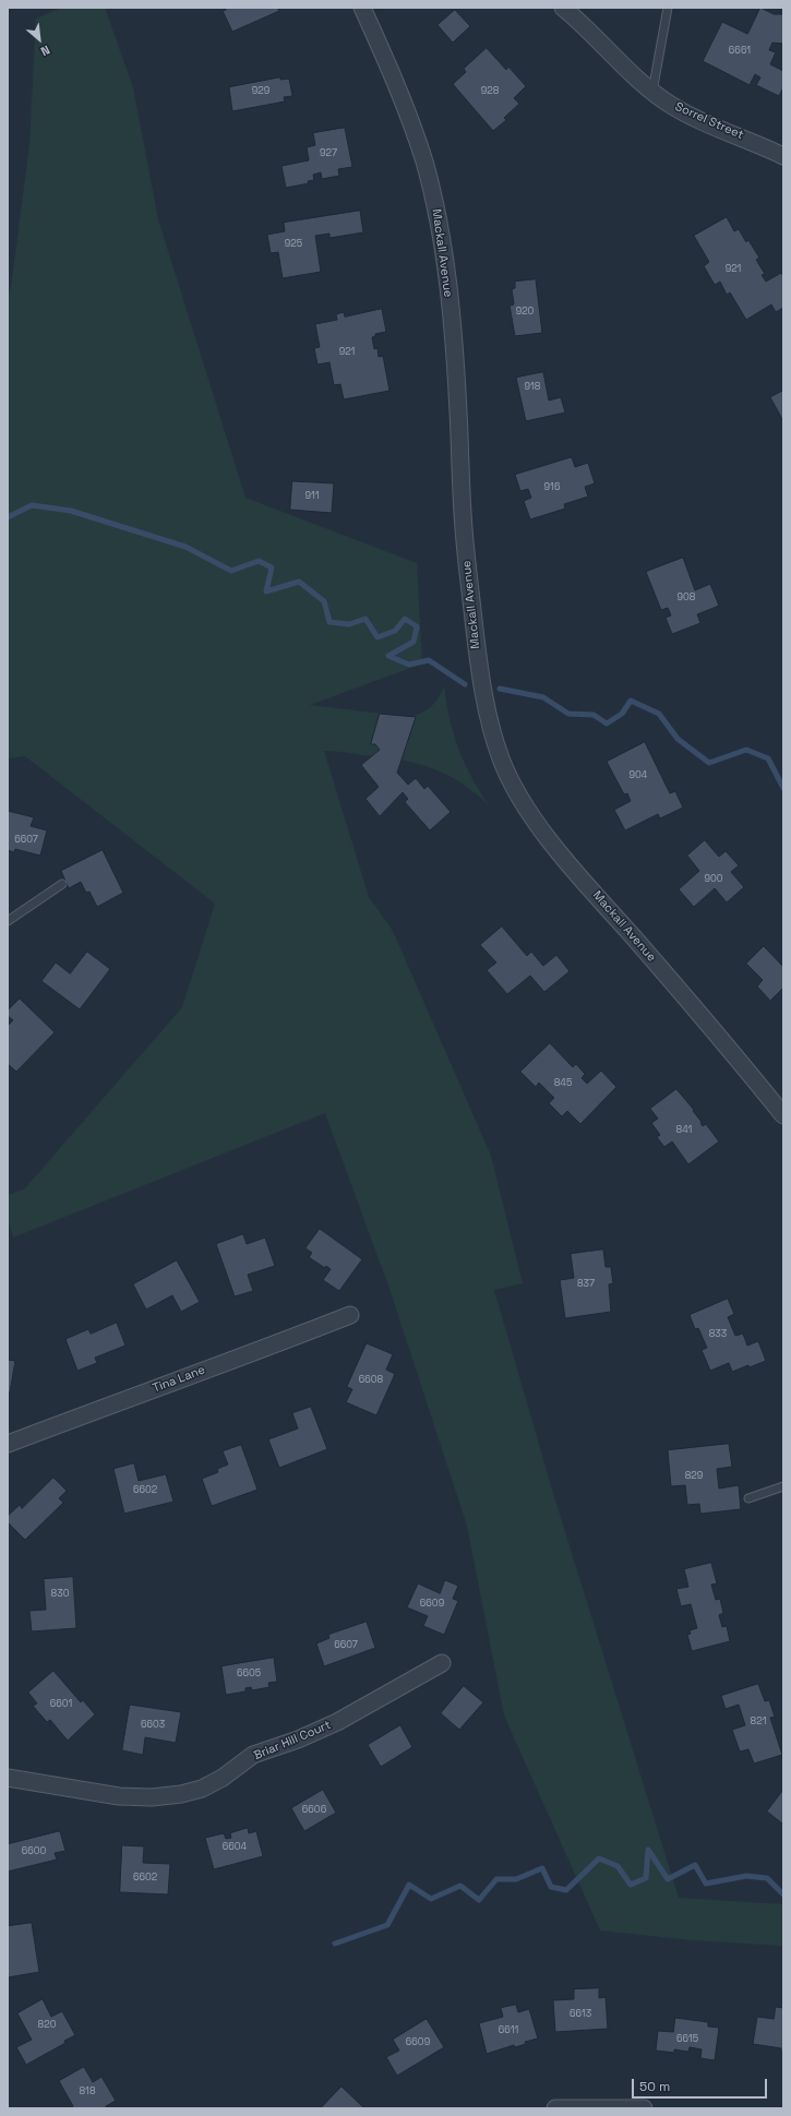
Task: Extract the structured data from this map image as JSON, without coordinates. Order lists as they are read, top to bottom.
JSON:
{
  "streets": {
    "street": [
      "Sorrel Street",
      "Mackall Avenue",
      "Tina Lane",
      "Briar Hill Court"
    ]
  },
  "house_numbers": [
    "6661",
    "929",
    "928",
    "927",
    "925",
    "921",
    "920",
    "921",
    "918",
    "916",
    "911",
    "908",
    "904",
    "6607",
    "900",
    "845",
    "841",
    "837",
    "833",
    "6608",
    "829",
    "6602",
    "830",
    "6609",
    "6607",
    "6605",
    "6601",
    "821",
    "6603",
    "6606",
    "6604",
    "6600",
    "6602",
    "6613",
    "820",
    "6611",
    "6615",
    "6609",
    "818"
  ],
  "scale_bar": "50 m",
  "north": "bottom right"
}
